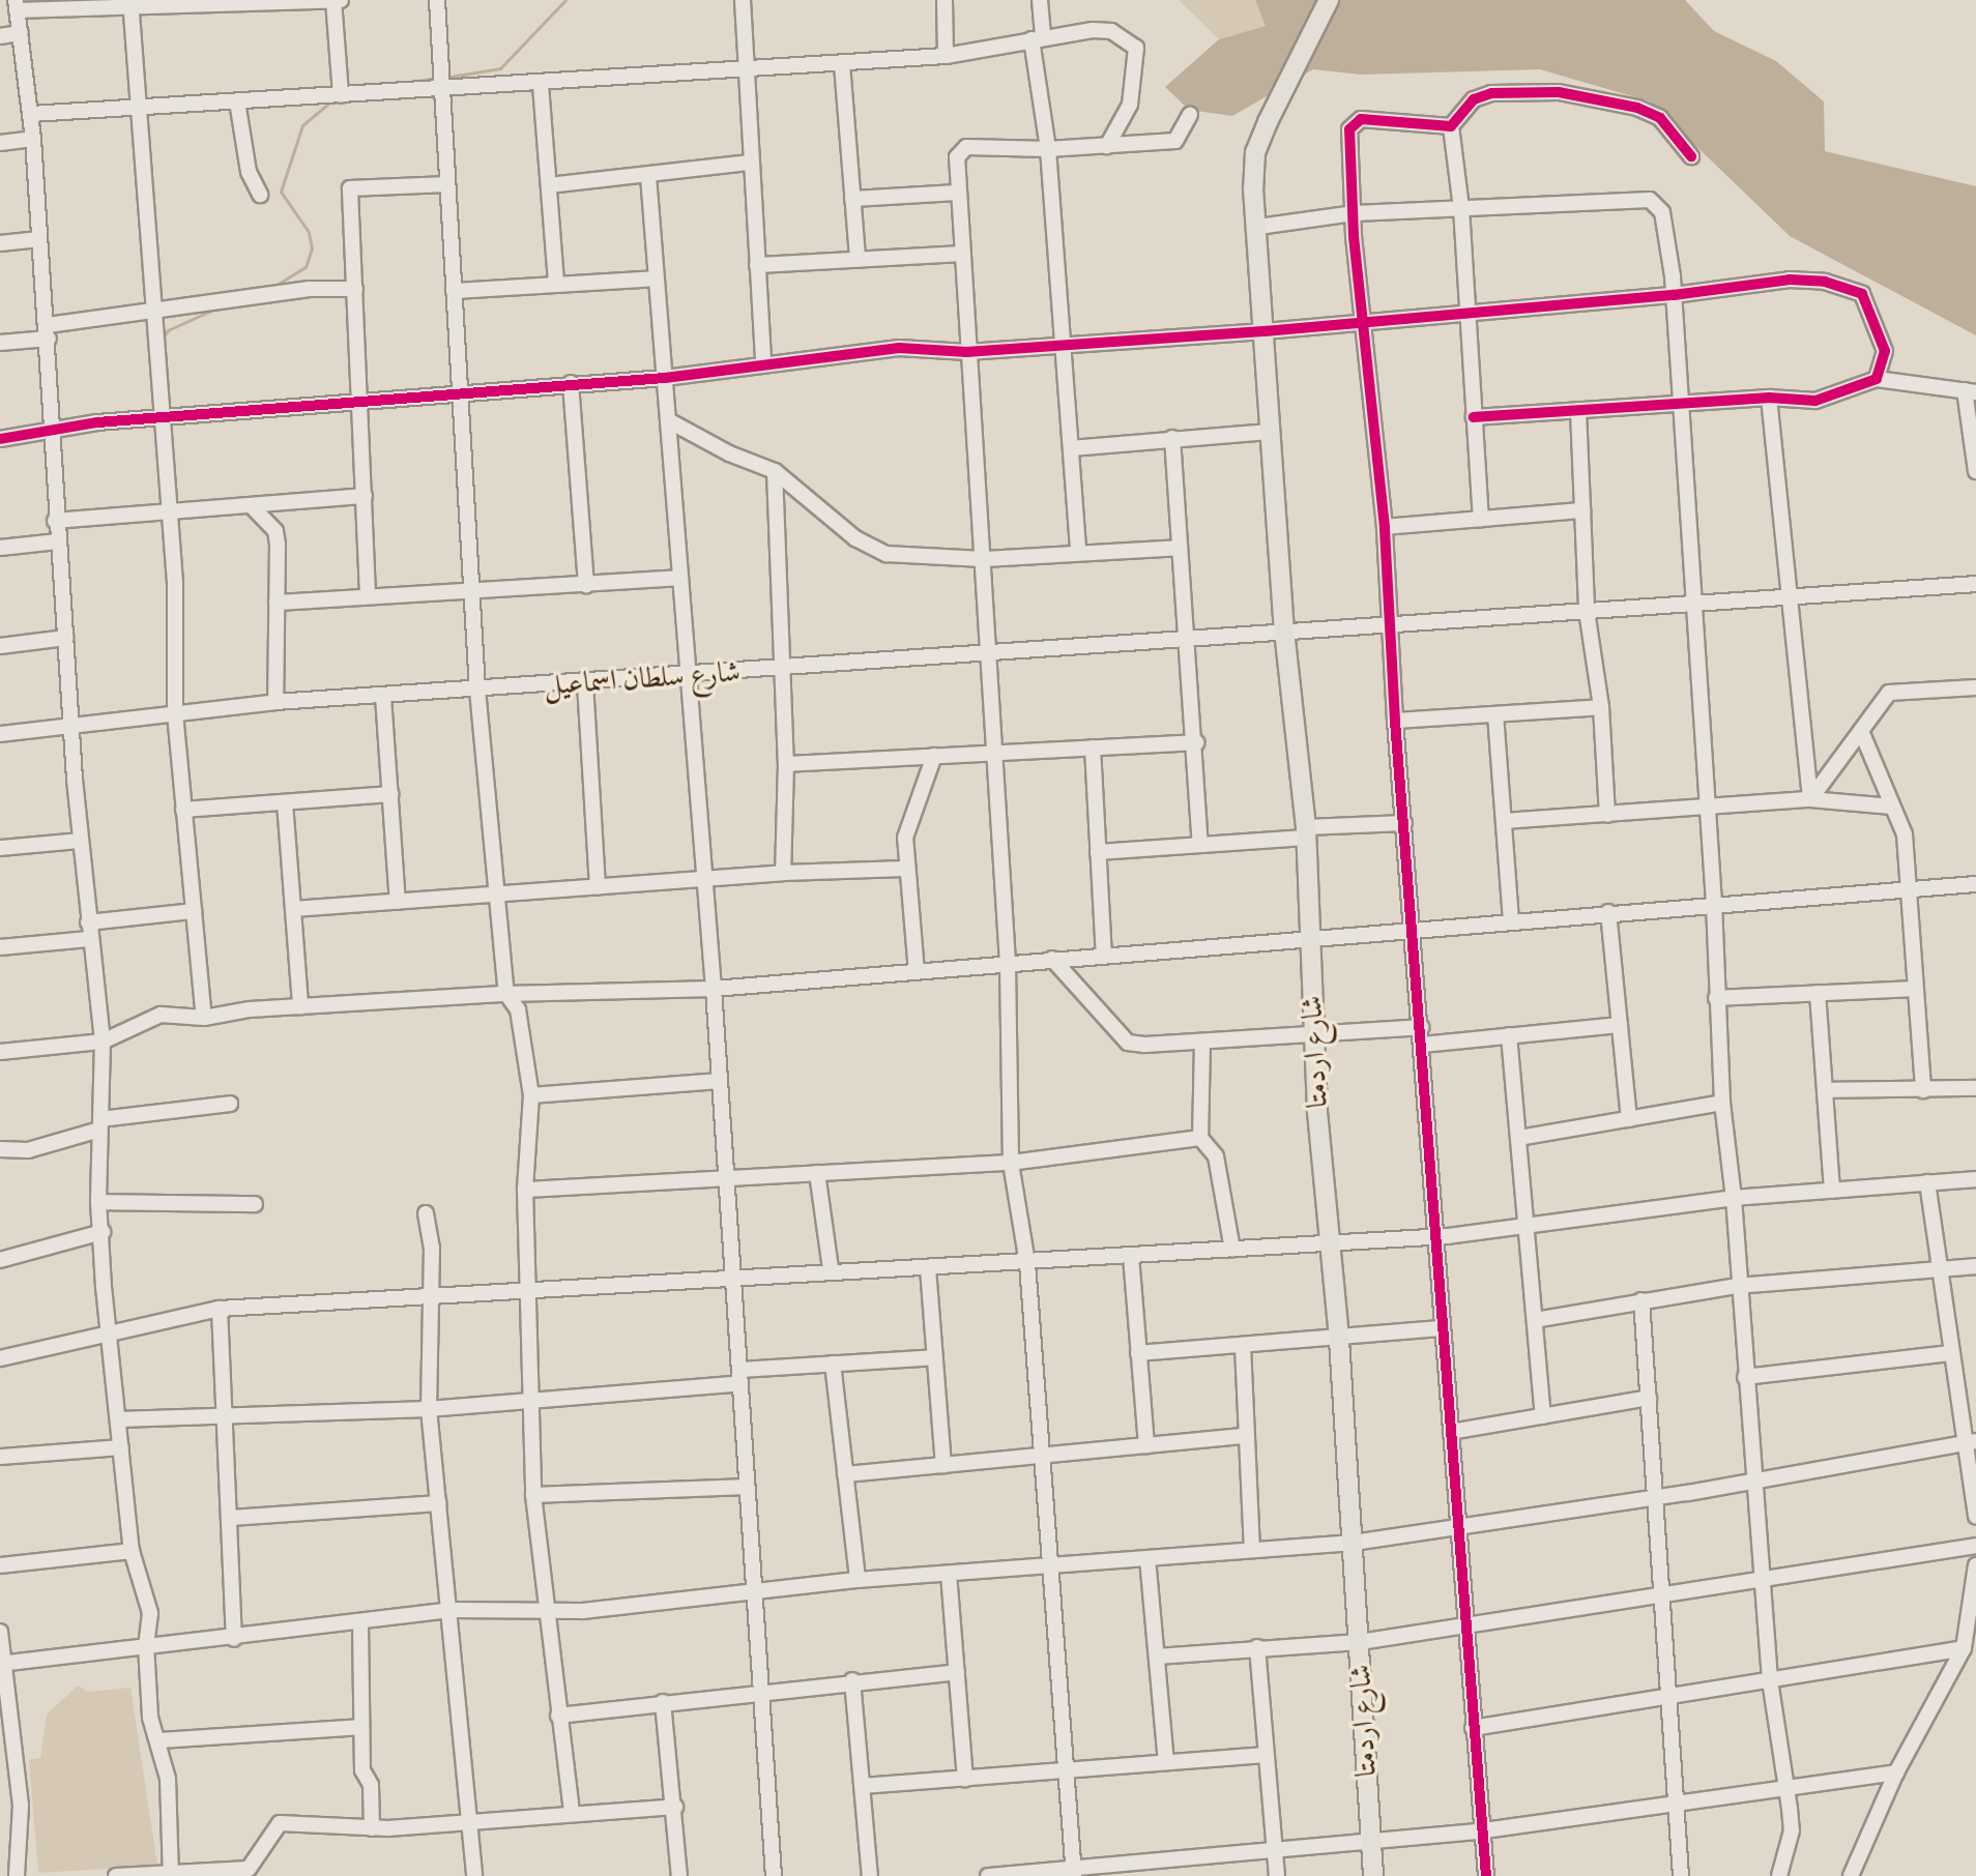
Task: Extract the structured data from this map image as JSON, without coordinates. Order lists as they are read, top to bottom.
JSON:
{
  "streets": {
    "main road": ["شارع اردمتا"],
    "street": ["شارع سلطان اسماعيل"]
  },
  "crossings": [
    ["شارع سلطان اسماعيل", "شارع اردمتا"]
  ]
}
